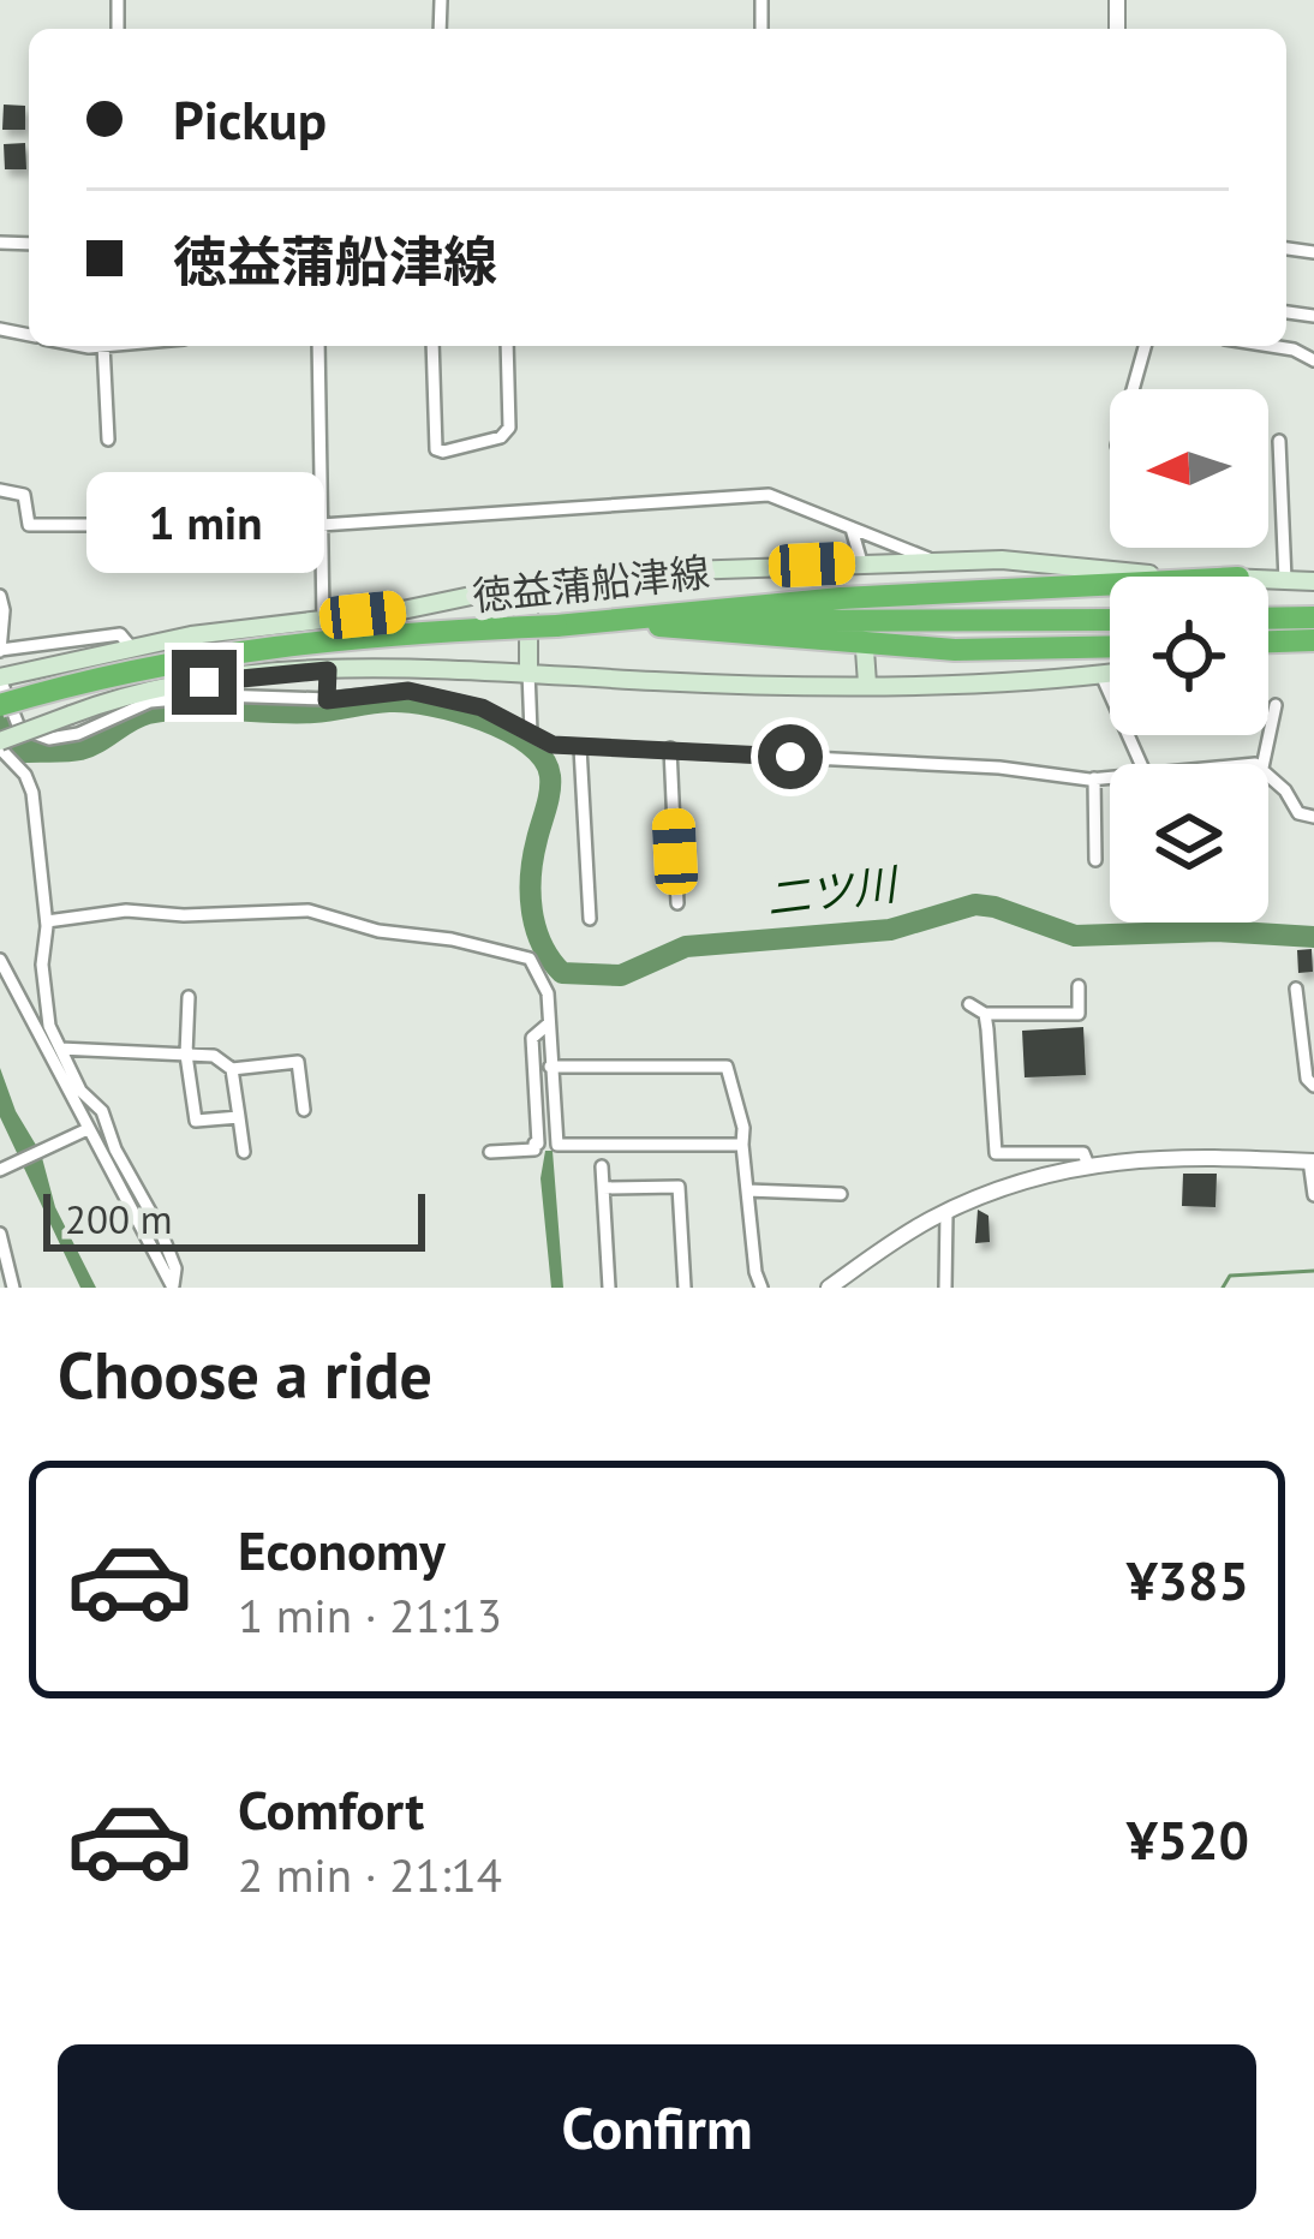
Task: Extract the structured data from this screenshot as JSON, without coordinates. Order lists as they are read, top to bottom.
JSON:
{
  "streets": {
    "main road": ["徳益蒲船津線"]
  },
  "water": ["二ツ川"],
  "scale_bar": "200 m",
  "north": "left",
  "page": {
    "banner": ["Pickup", "徳益蒲船津線"],
    "bubble": "1 min",
    "scale": "200 m",
    "heading": "Choose a ride",
    "list": [
      {
        "name": "Economy",
        "note": "1 min · 21:13",
        "value": "¥385"
      },
      {
        "name": "Comfort",
        "note": "2 min · 21:14",
        "value": "¥520"
      }
    ],
    "buttons": "Confirm"
  }
}
